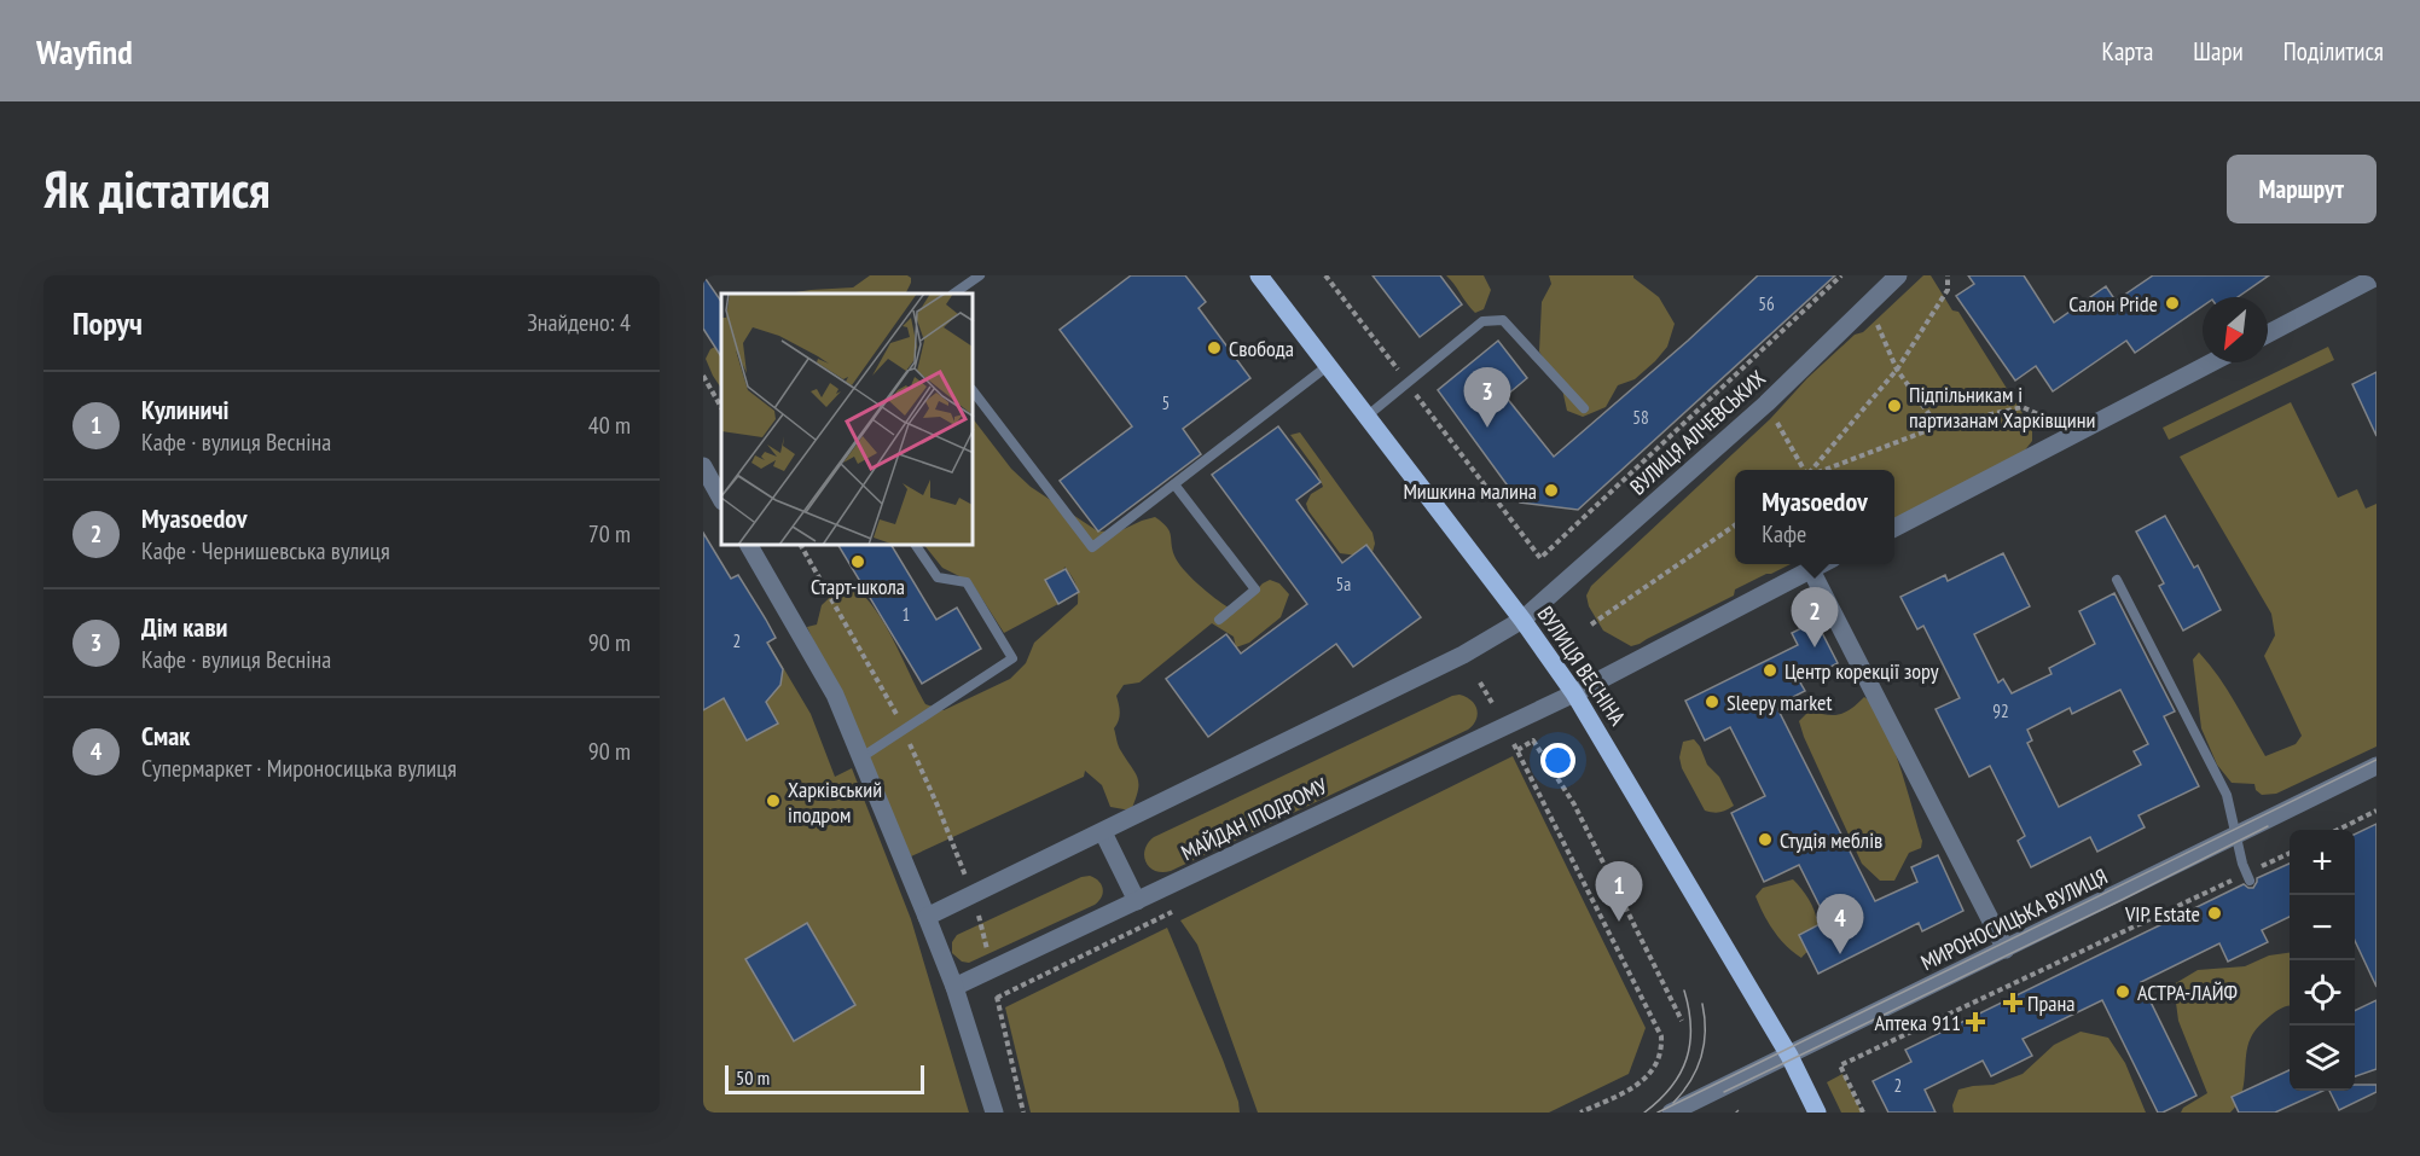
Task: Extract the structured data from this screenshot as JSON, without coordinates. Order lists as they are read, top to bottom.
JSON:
{
  "streets": {
    "main road": ["ВУЛИЦЯ ВЕСНІНА"],
    "street": ["ВУЛИЦЯ АЛЧЕВСЬКИХ", "МАЙДАН ІПОДРОМУ", "МИРОНОСИЦЬКА ВУЛИЦЯ"]
  },
  "crossings": [
    ["ВУЛИЦЯ АЛЧЕВСЬКИХ", "ВУЛИЦЯ ВЕСНІНА"],
    ["ВУЛИЦЯ ВЕСНІНА", "МАЙДАН ІПОДРОМУ"],
    ["ВУЛИЦЯ ВЕСНІНА", "МИРОНОСИЦЬКА ВУЛИЦЯ"]
  ],
  "places": {
    "other": [
      "Салон Pride",
      "Свобода",
      "Підпільникам і партизанам Харківщини",
      "Мишкина малина",
      "Старт-школа",
      "Центр корекції зору",
      "Sleepy market",
      "Харківський іподром",
      "Студія меблів",
      "VIP Estate",
      "АСТРА-ЛАЙФ"
    ],
    "health": ["Прана", "Аптека 911"]
  },
  "house_numbers": [
    "56",
    "5",
    "58",
    "5а",
    "1",
    "2",
    "92",
    "2"
  ],
  "scale_bar": "50 m",
  "north": "bottom left",
  "page": {
    "header": "Wayfind",
    "nav": ["Карта", "Шари", "Поділитися"],
    "buttons": "Маршрут",
    "title": "Як дістатися",
    "heading": ["Поруч", "Знайдено: 4"],
    "pins": [
      "3",
      "2",
      "1",
      "4"
    ],
    "list": [
      {
        "mark": "1",
        "name": "Кулиничі",
        "note": "Кафе · вулиця Весніна",
        "value": "40 m"
      },
      {
        "mark": "2",
        "name": "Myasoedov",
        "note": "Кафе · Чернишевська вулиця",
        "value": "70 m"
      },
      {
        "mark": "3",
        "name": "Дім кави",
        "note": "Кафе · вулиця Весніна",
        "value": "90 m"
      },
      {
        "mark": "4",
        "name": "Смак",
        "note": "Супермаркет · Мироносицька вулиця",
        "value": "90 m"
      }
    ],
    "popup": ["Myasoedov", "Кафе"],
    "map_buttons": ["+", "−"],
    "scale": "50 m"
  }
}
